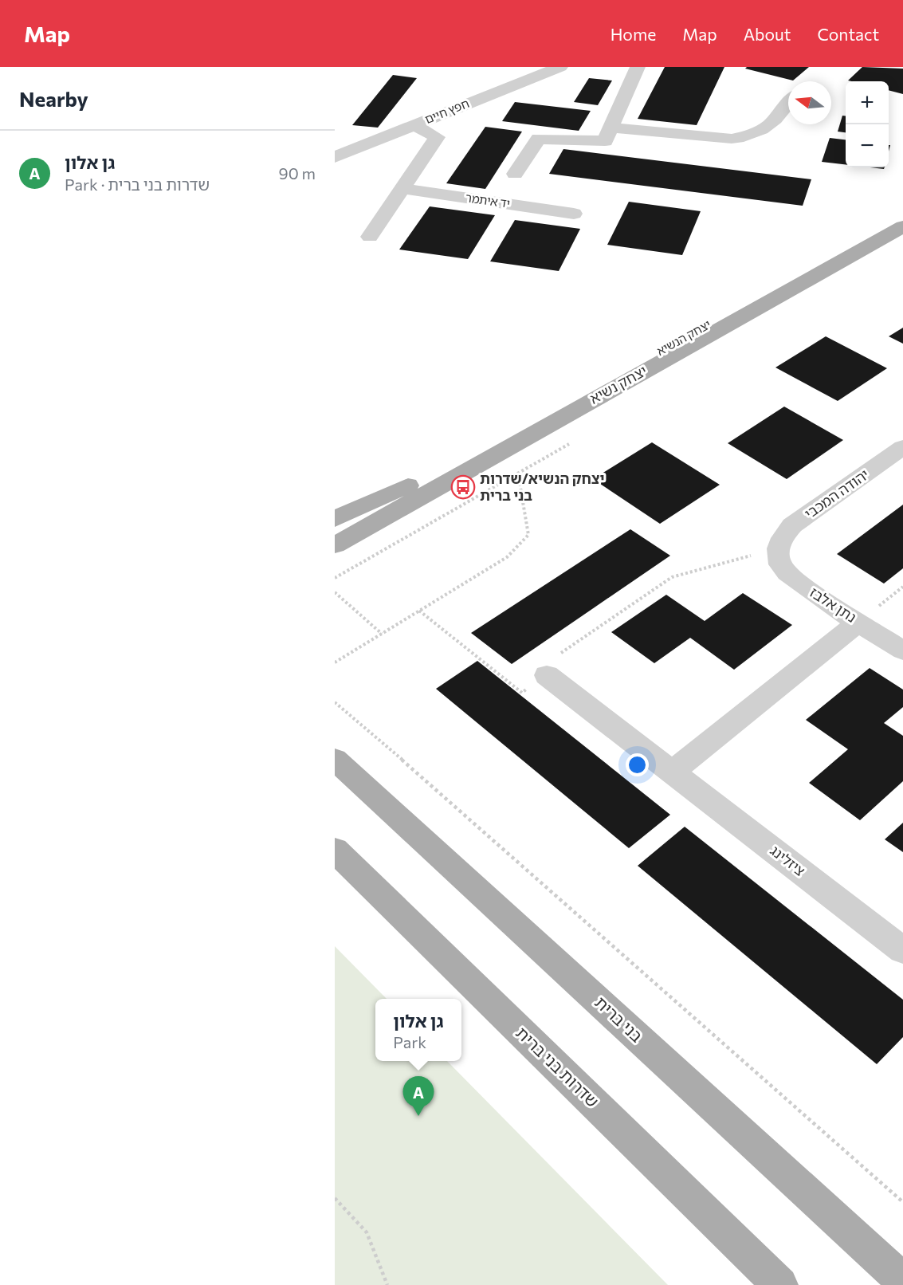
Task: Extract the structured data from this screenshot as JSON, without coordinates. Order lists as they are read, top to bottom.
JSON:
{
  "streets": {
    "main road": [
      "יצחק הנשיא",
      "יצחק נשיא",
      "בני ברית",
      "שדרות בני ברית"
    ],
    "street": [
      "חפץ חיים",
      "יד איתמר",
      "יהודה המכבי",
      "נתן אלבז",
      "ציזלינג"
    ]
  },
  "crossings": [
    ["יהודה המכבי", "נתן אלבז"]
  ],
  "places": {
    "bus stop": ["יצחק הנשיא/שדרות בני ברית"]
  },
  "north": "left",
  "page": {
    "header": "Map",
    "nav": [
      "Home",
      "Map",
      "About",
      "Contact"
    ],
    "heading": "Nearby",
    "map_buttons": ["+", "−"],
    "list": [
      {
        "mark": "A",
        "name": "גן אלון",
        "note": "Park · שדרות בני ברית",
        "value": "90 m"
      }
    ],
    "popup": ["גן אלון", "Park"],
    "pins": "A"
  }
}
